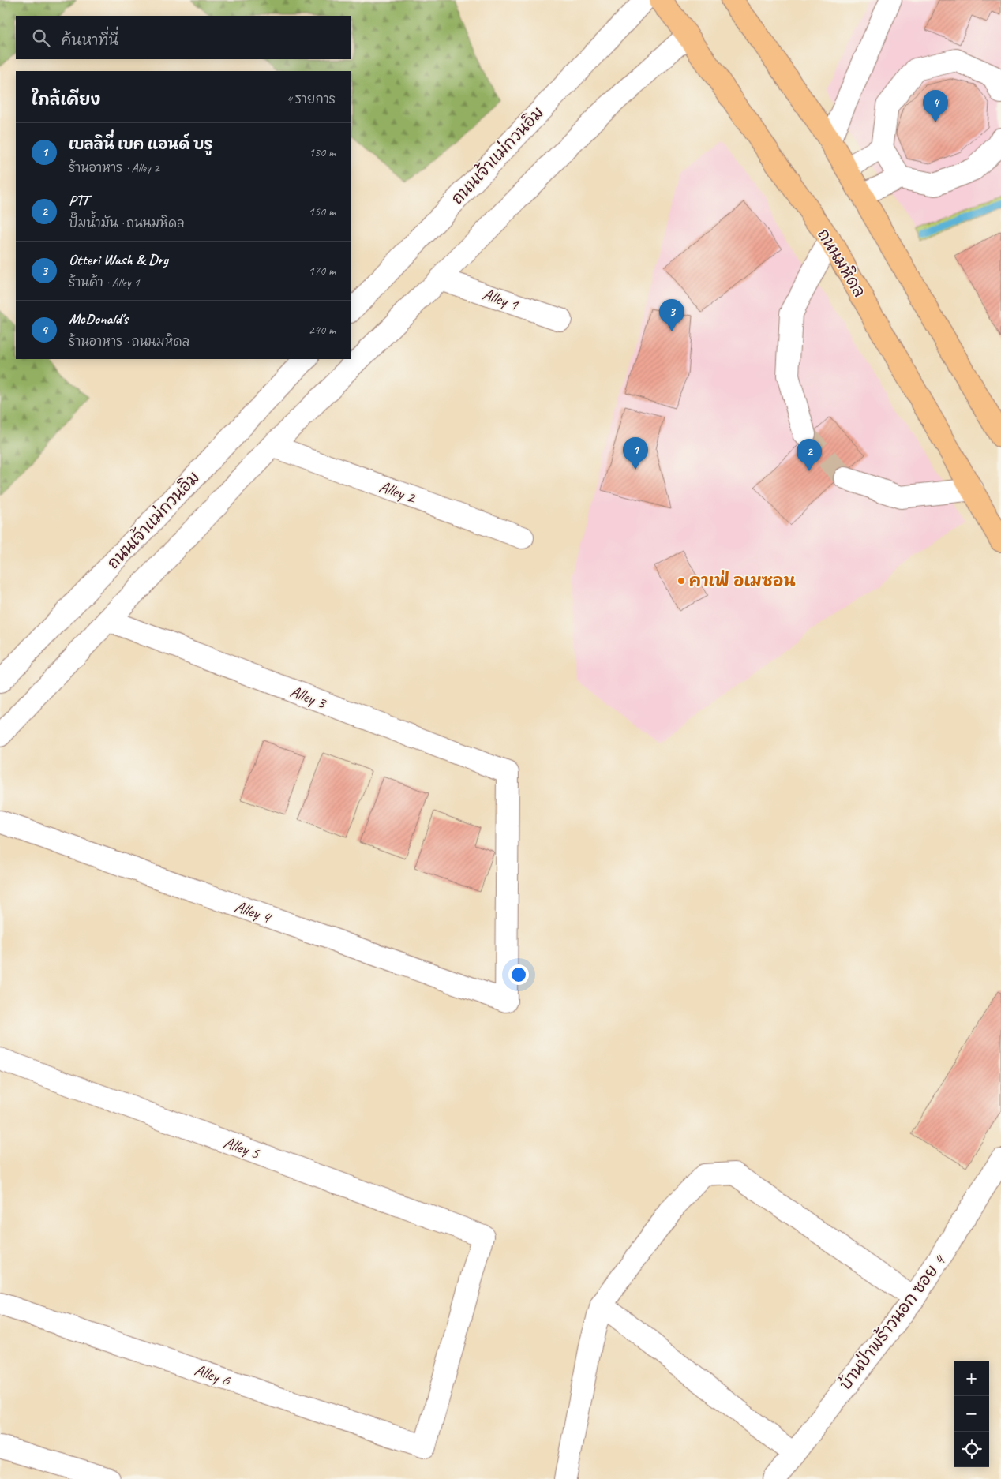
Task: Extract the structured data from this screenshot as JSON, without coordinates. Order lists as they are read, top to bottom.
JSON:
{
  "streets": {
    "main road": ["ถนนมหิดล"],
    "street": [
      "ถนนเจ้าแม่กวนอิม",
      "Alley 1",
      "Alley 2",
      "Alley 3",
      "Alley 4",
      "Alley 5",
      "บ้านป่าพร้าวนอก ซอย 4",
      "Alley 6"
    ]
  },
  "crossings": [
    ["Alley 3", "Alley 4"],
    ["Alley 5", "Alley 6"]
  ],
  "places": ["คาเฟ่ อเมซอน"],
  "page": {
    "search": "ค้นหาที่นี่",
    "heading": ["ใกล้เคียง", "4 รายการ"],
    "pins": [
      "4",
      "3",
      "1",
      "2"
    ],
    "list": [
      {
        "mark": "1",
        "name": "เบลลินี่ เบค แอนด์ บรู",
        "note": "ร้านอาหาร · Alley 2",
        "value": "130 m"
      },
      {
        "mark": "2",
        "name": "PTT",
        "note": "ปั๊มน้ำมัน · ถนนมหิดล",
        "value": "150 m"
      },
      {
        "mark": "3",
        "name": "Otteri Wash & Dry",
        "note": "ร้านค้า · Alley 1",
        "value": "170 m"
      },
      {
        "mark": "4",
        "name": "McDonald's",
        "note": "ร้านอาหาร · ถนนมหิดล",
        "value": "240 m"
      }
    ],
    "map_buttons": ["+", "−"]
  }
}
